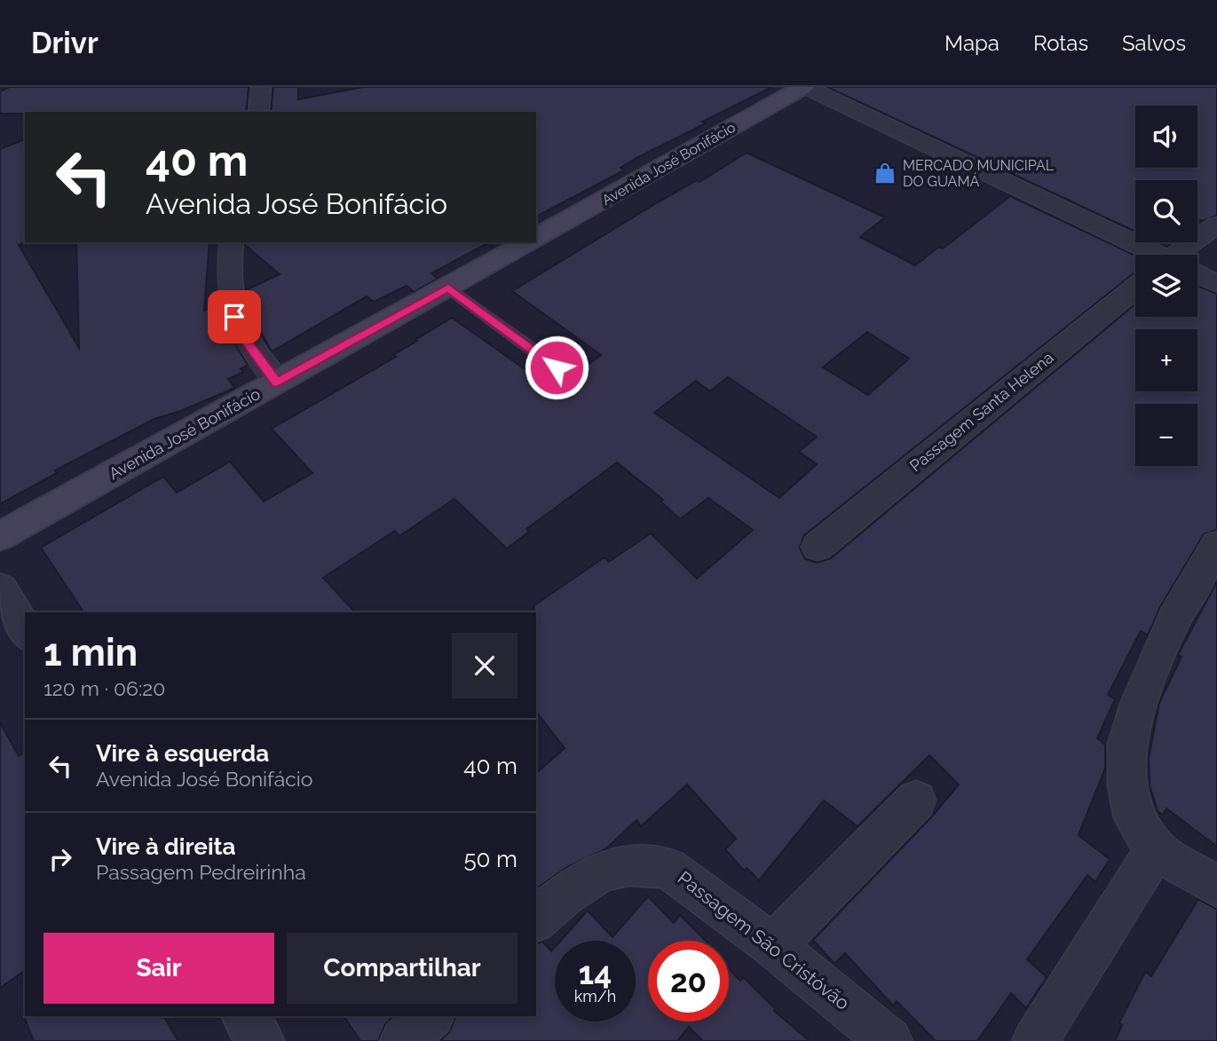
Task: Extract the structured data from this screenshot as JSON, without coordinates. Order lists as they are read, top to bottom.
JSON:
{
  "streets": {
    "main road": ["Avenida José Bonifácio"],
    "street": ["Passagem Santa Helena", "Passagem São Cristóvão"]
  },
  "places": {
    "shop": ["MERCADO MUNICIPAL DO GUAMÁ"]
  },
  "page": {
    "header": "Drivr",
    "nav": ["Mapa", "Rotas", "Salvos"],
    "map_buttons": ["+", "−"],
    "turn": ["40 m", "Avenida José Bonifácio"],
    "heading": ["1 min", "120 m · 06:20"],
    "list": [
      {
        "name": "Vire à esquerda",
        "note": "Avenida José Bonifácio",
        "value": "40 m"
      },
      {
        "name": "Vire à direita",
        "note": "Passagem Pedreirinha",
        "value": "50 m"
      }
    ],
    "buttons": ["Sair", "Compartilhar"],
    "speed": "14 km/h",
    "limit": "20"
  }
}
